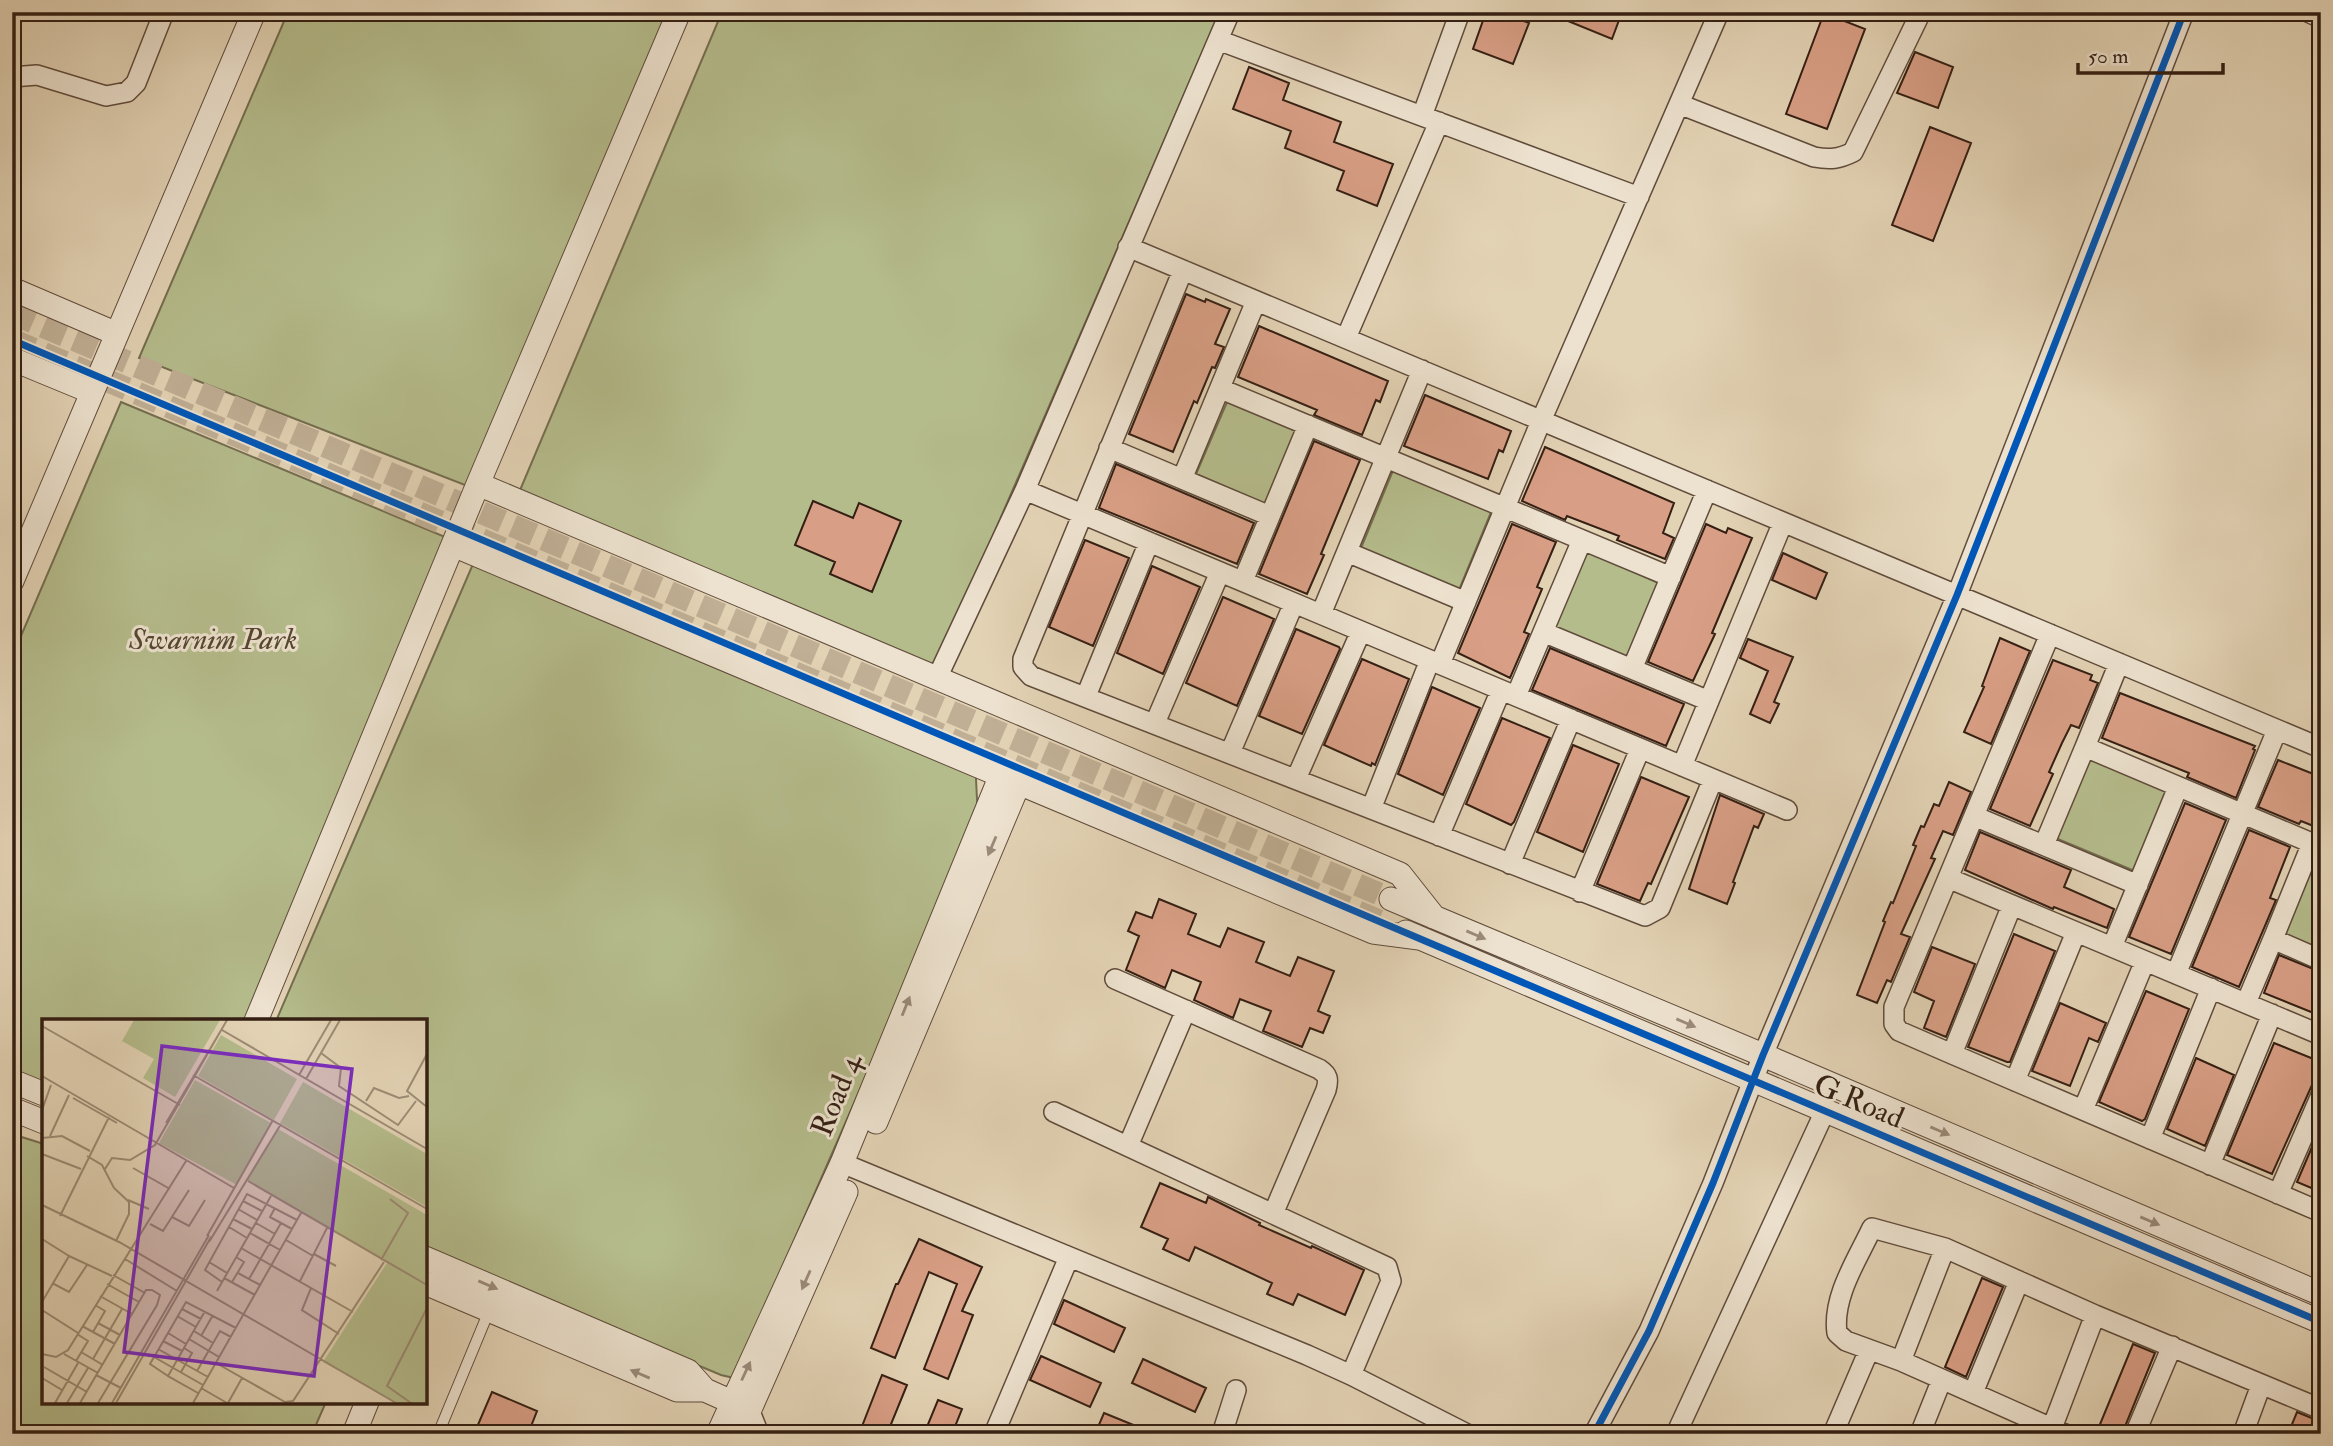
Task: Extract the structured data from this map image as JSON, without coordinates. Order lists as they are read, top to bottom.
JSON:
{
  "streets": {
    "street": ["Road 4", "G Road"]
  },
  "parks": ["Swarnim Park"],
  "scale_bar": "50 m"
}
